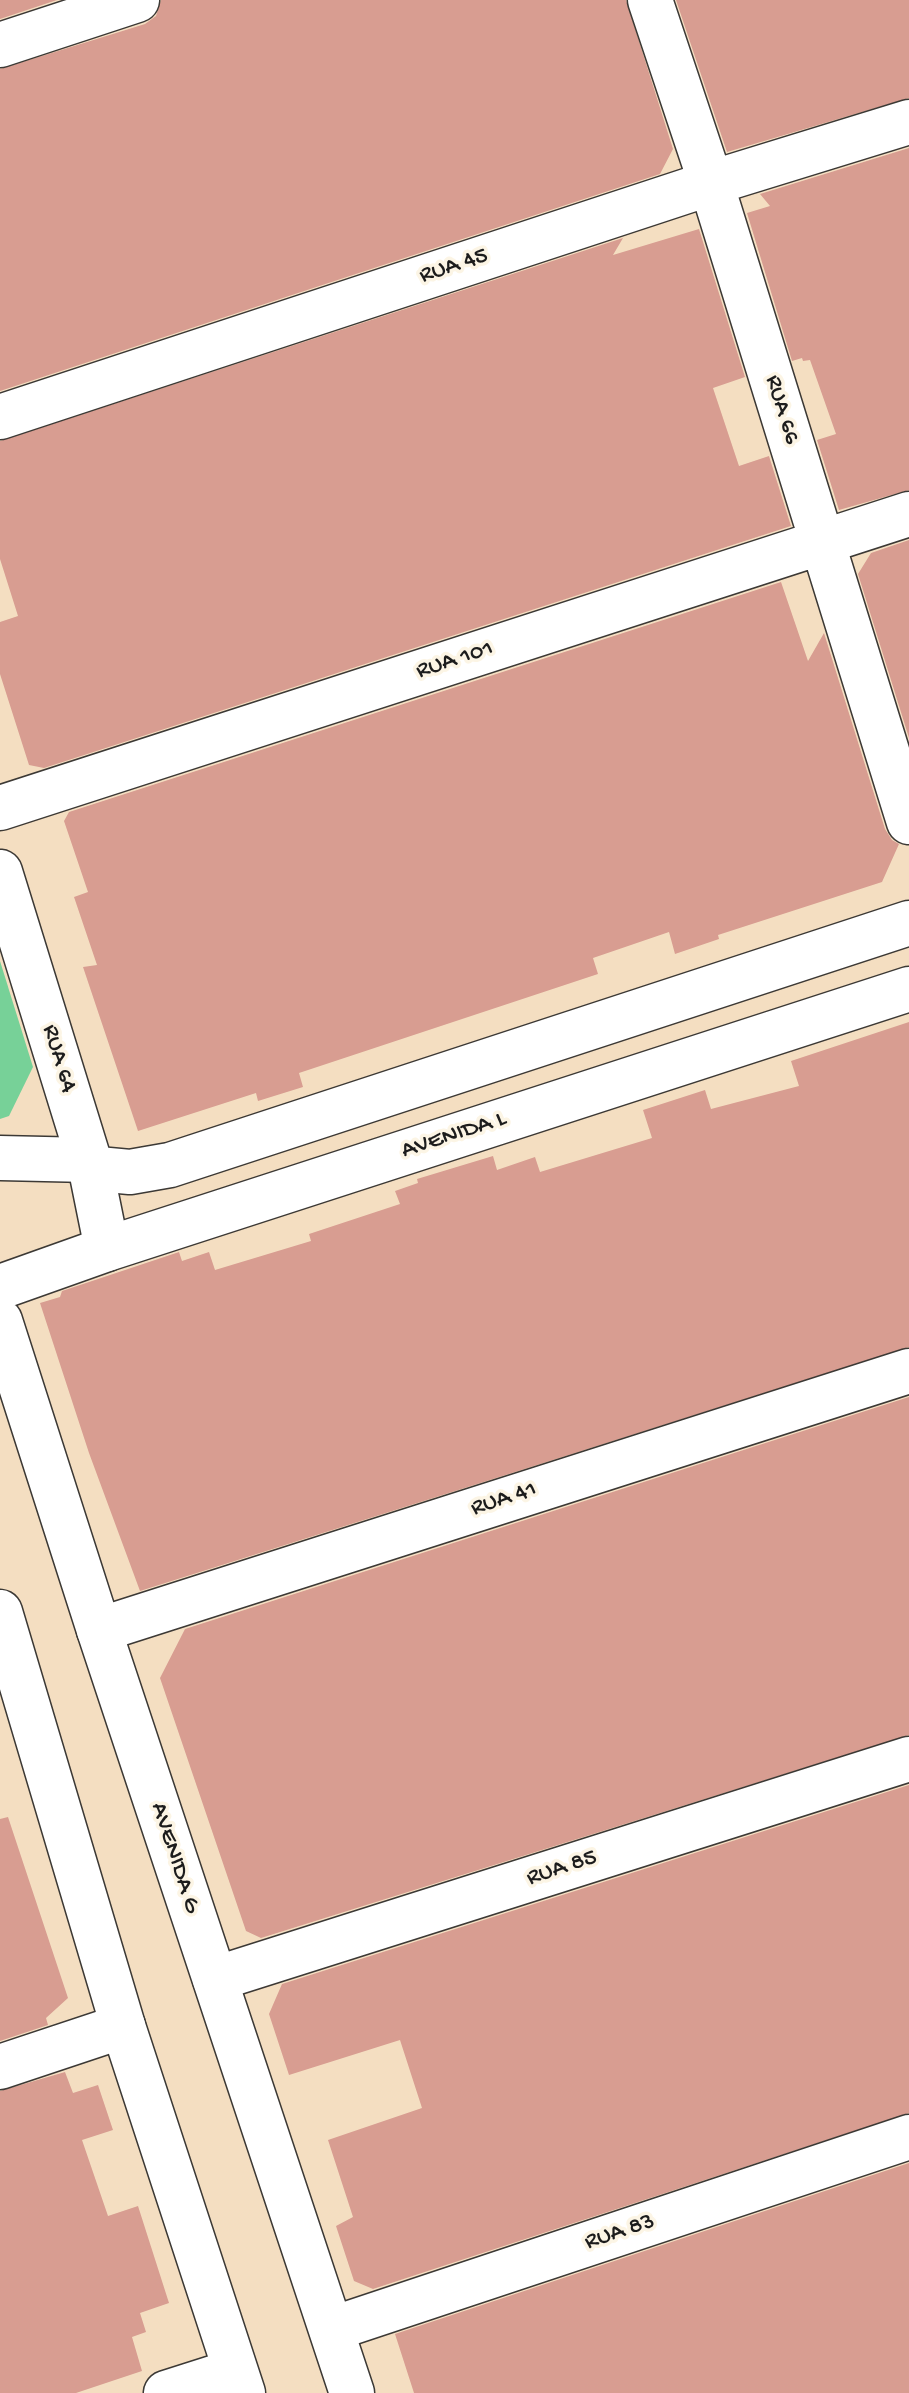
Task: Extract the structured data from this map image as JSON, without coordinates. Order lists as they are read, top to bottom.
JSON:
{
  "streets": {
    "street": [
      "RUA 45",
      "RUA 66",
      "RUA 101",
      "RUA 64",
      "AVENIDA L",
      "RUA 41",
      "AVENIDA G",
      "RUA 85",
      "RUA 83"
    ]
  },
  "crossings": [
    ["RUA 45", "RUA 66"],
    ["RUA 66", "RUA 101"],
    ["RUA 64", "AVENIDA L"],
    ["RUA 41", "AVENIDA G"],
    ["AVENIDA G", "RUA 85"],
    ["AVENIDA G", "RUA 83"]
  ]
}
